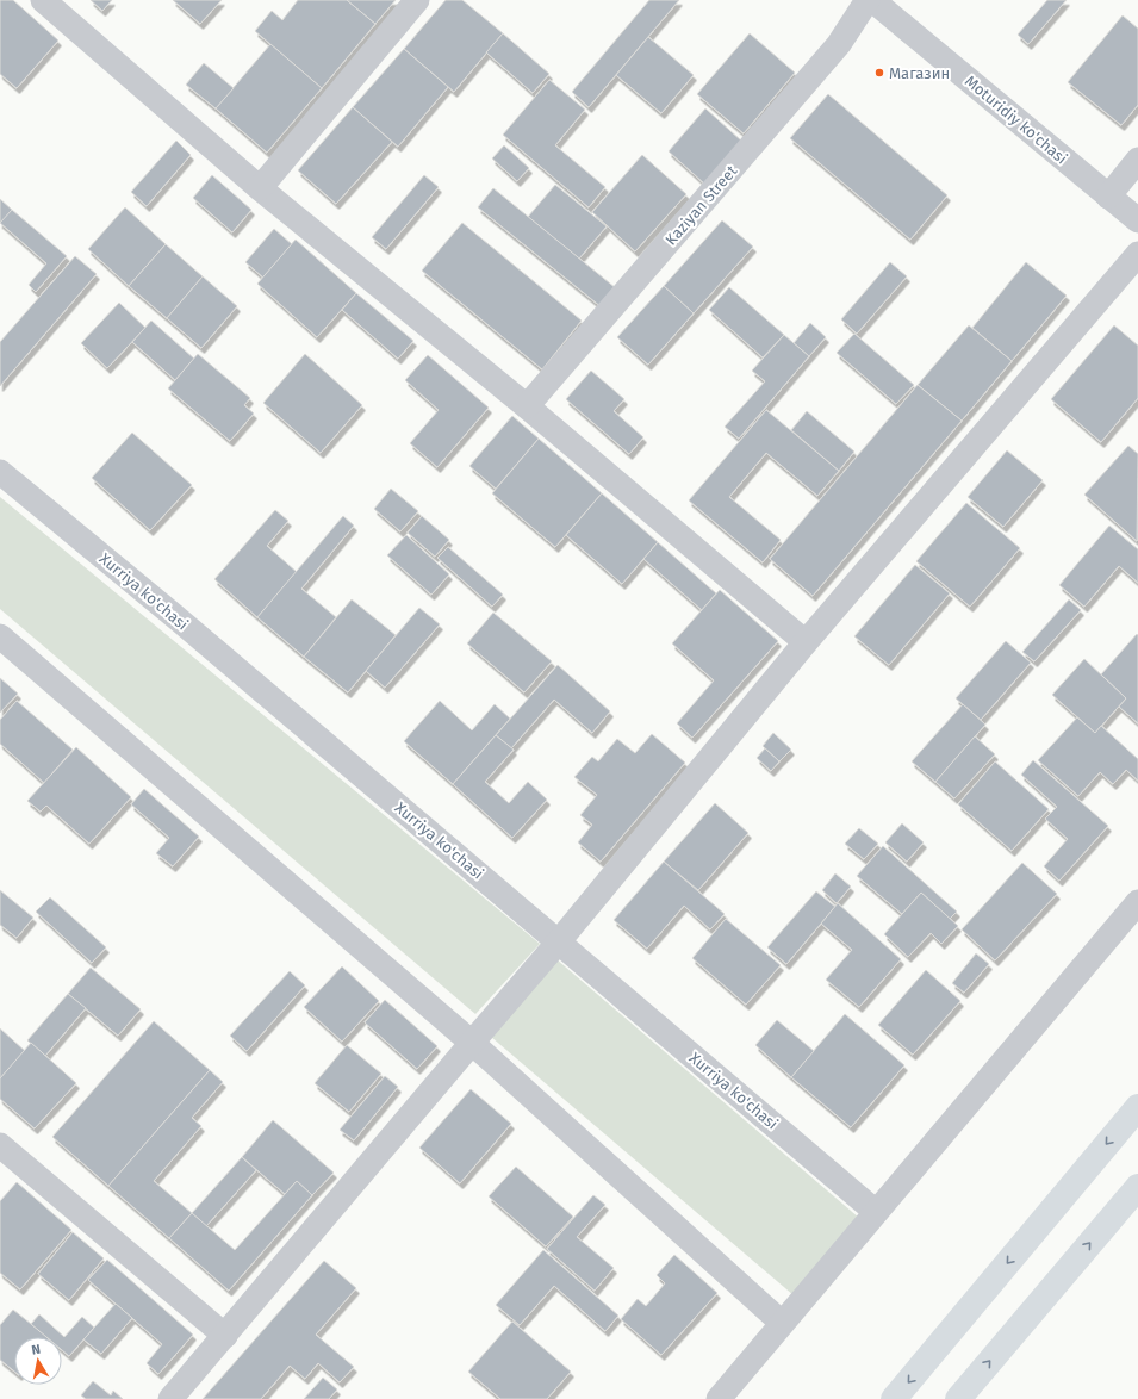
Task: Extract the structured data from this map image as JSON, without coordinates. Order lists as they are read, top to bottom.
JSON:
{
  "streets": {
    "street": ["Moturidiy ko'chasi", "Kaziyan Street", "Xurriya ko'chasi"]
  },
  "places": ["Магазин"],
  "north": "top"
}
